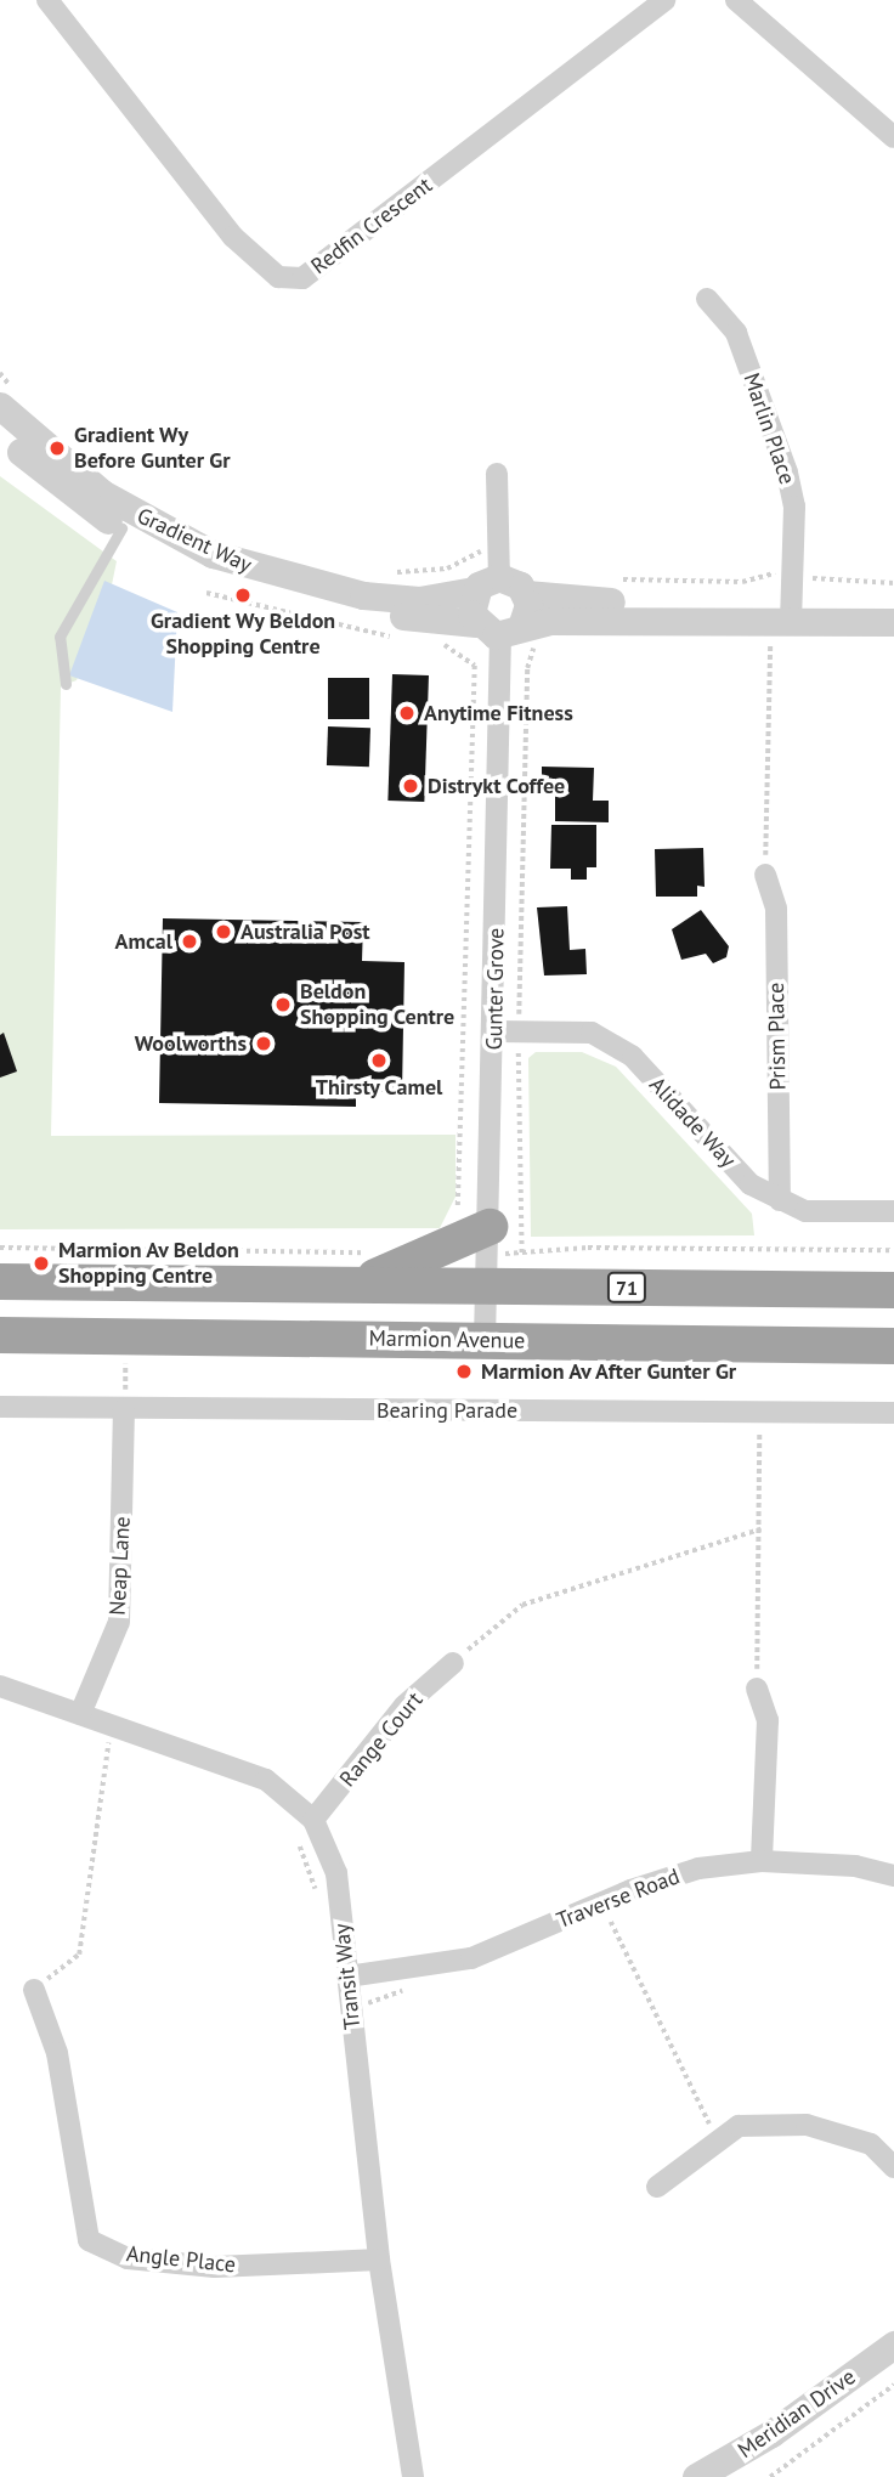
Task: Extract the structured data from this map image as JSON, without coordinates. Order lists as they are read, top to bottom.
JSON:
{
  "streets": {
    "highway": ["71", "Marmion Avenue"],
    "street": [
      "Redfin Crescent",
      "Marlin Place",
      "Gradient Way",
      "Gunter Grove",
      "Prism Place",
      "Alidade Way",
      "Bearing Parade",
      "Neap Lane",
      "Range Court",
      "Traverse Road",
      "Transit Way",
      "Angle Place",
      "Meridian Drive"
    ]
  },
  "crossings": [
    ["Marlin Place", "Gradient Way"],
    ["Gradient Way", "Gunter Grove"],
    ["Gunter Grove", "Alidade Way"],
    ["Gunter Grove", "71"],
    ["Gunter Grove", "Marmion Avenue"],
    ["Prism Place", "Alidade Way"],
    ["Bearing Parade", "Neap Lane"],
    ["Neap Lane", "Transit Way"],
    ["Range Court", "Transit Way"],
    ["Traverse Road", "Transit Way"],
    ["Transit Way", "Angle Place"]
  ],
  "places": [
    "Gradient Wy Before Gunter Gr",
    "Gradient Wy Beldon Shopping Centre",
    "Anytime Fitness",
    "Distrykt Coffee",
    "Australia Post",
    "Amcal",
    "Beldon Shopping Centre",
    "Woolworths",
    "Thirsty Camel",
    "Marmion Av Beldon Shopping Centre",
    "Marmion Av After Gunter Gr"
  ]
}
